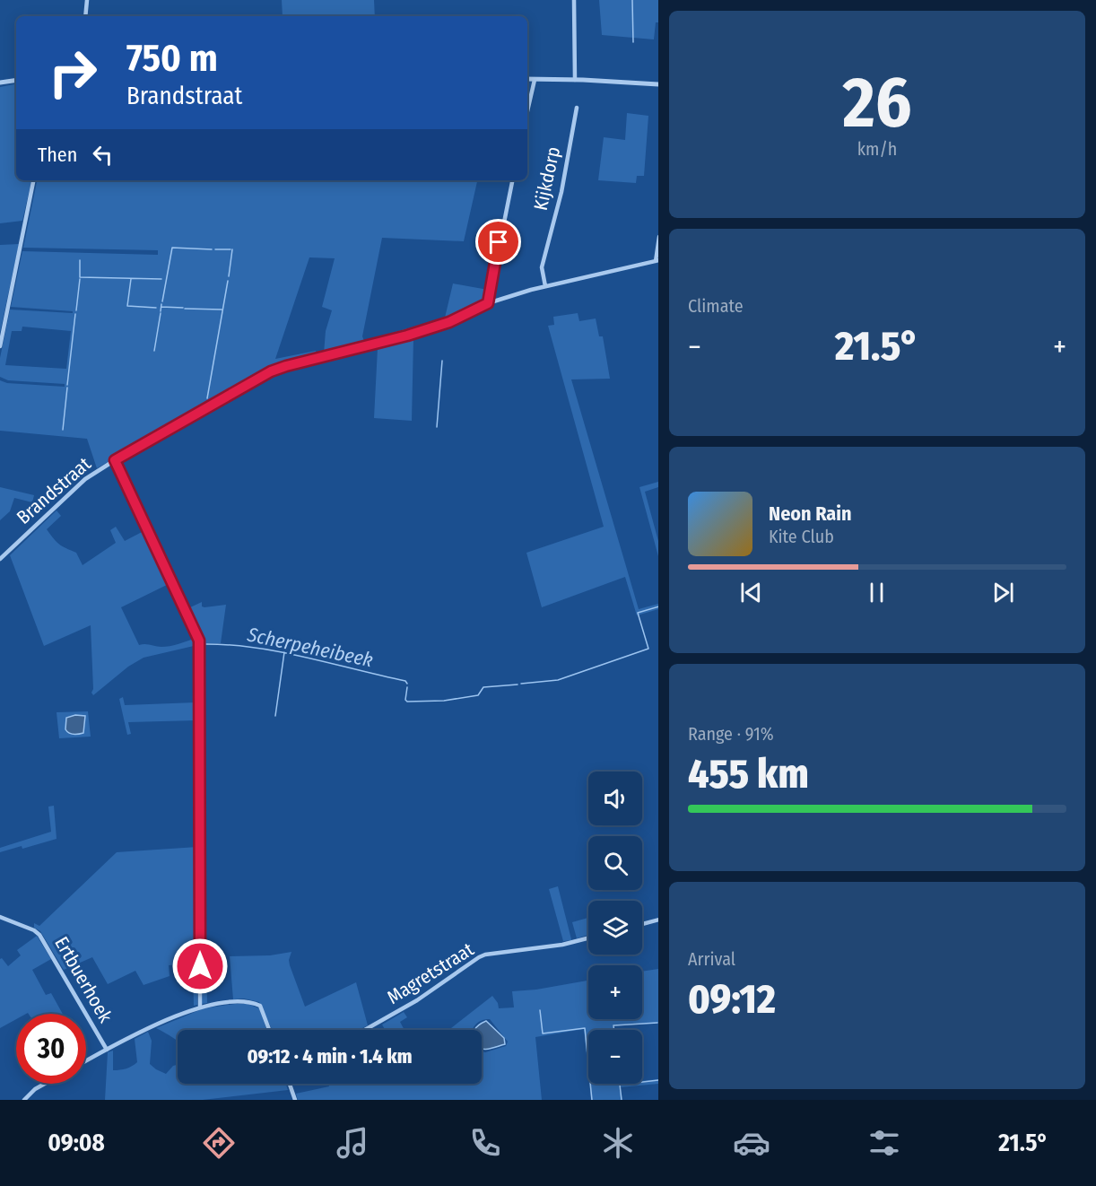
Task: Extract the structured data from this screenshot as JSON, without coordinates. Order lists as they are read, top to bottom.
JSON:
{
  "streets": {
    "street": [
      "Kijkdorp",
      "Brandstraat",
      "Magretstraat",
      "Ertbuerhoek"
    ]
  },
  "crossings": [
    ["Kijkdorp", "Brandstraat"]
  ],
  "water": ["Scherpeheibeek"],
  "page": {
    "tile": [
      ["26", "km/h"],
      "Climate",
      ["Range · 91%", "455 km"],
      ["Arrival", "09:12"]
    ],
    "turn": ["750 m", "Brandstraat"],
    "then": "Then",
    "heat": ["−", "21.5°", "+"],
    "song": ["Neon Rain", "Kite Club"],
    "map_buttons": ["+", "−"],
    "limit": "30",
    "trip": "09:12 · 4 min · 1.4 km",
    "tabs": ["09:08", "21.5°"]
  }
}
